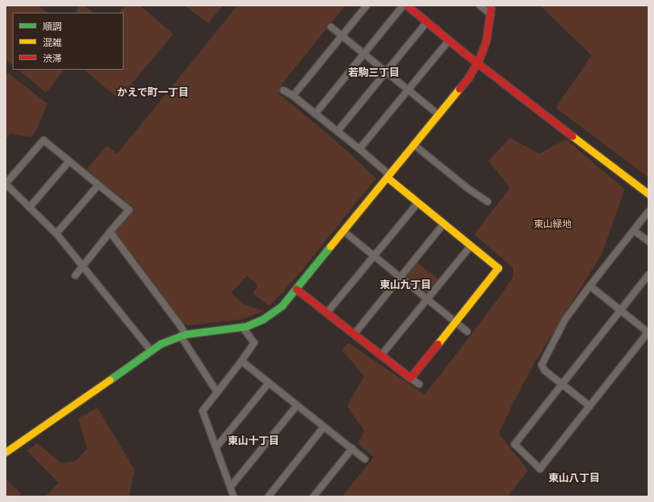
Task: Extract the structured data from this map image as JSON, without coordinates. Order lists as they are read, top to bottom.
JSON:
{
  "districts": [
    "若駒三丁目",
    "かえで町一丁目",
    "東山九丁目",
    "東山十丁目",
    "東山八丁目"
  ],
  "parks": ["東山緑地"],
  "legend": ["順調", "混雑", "渋滞"]
}
